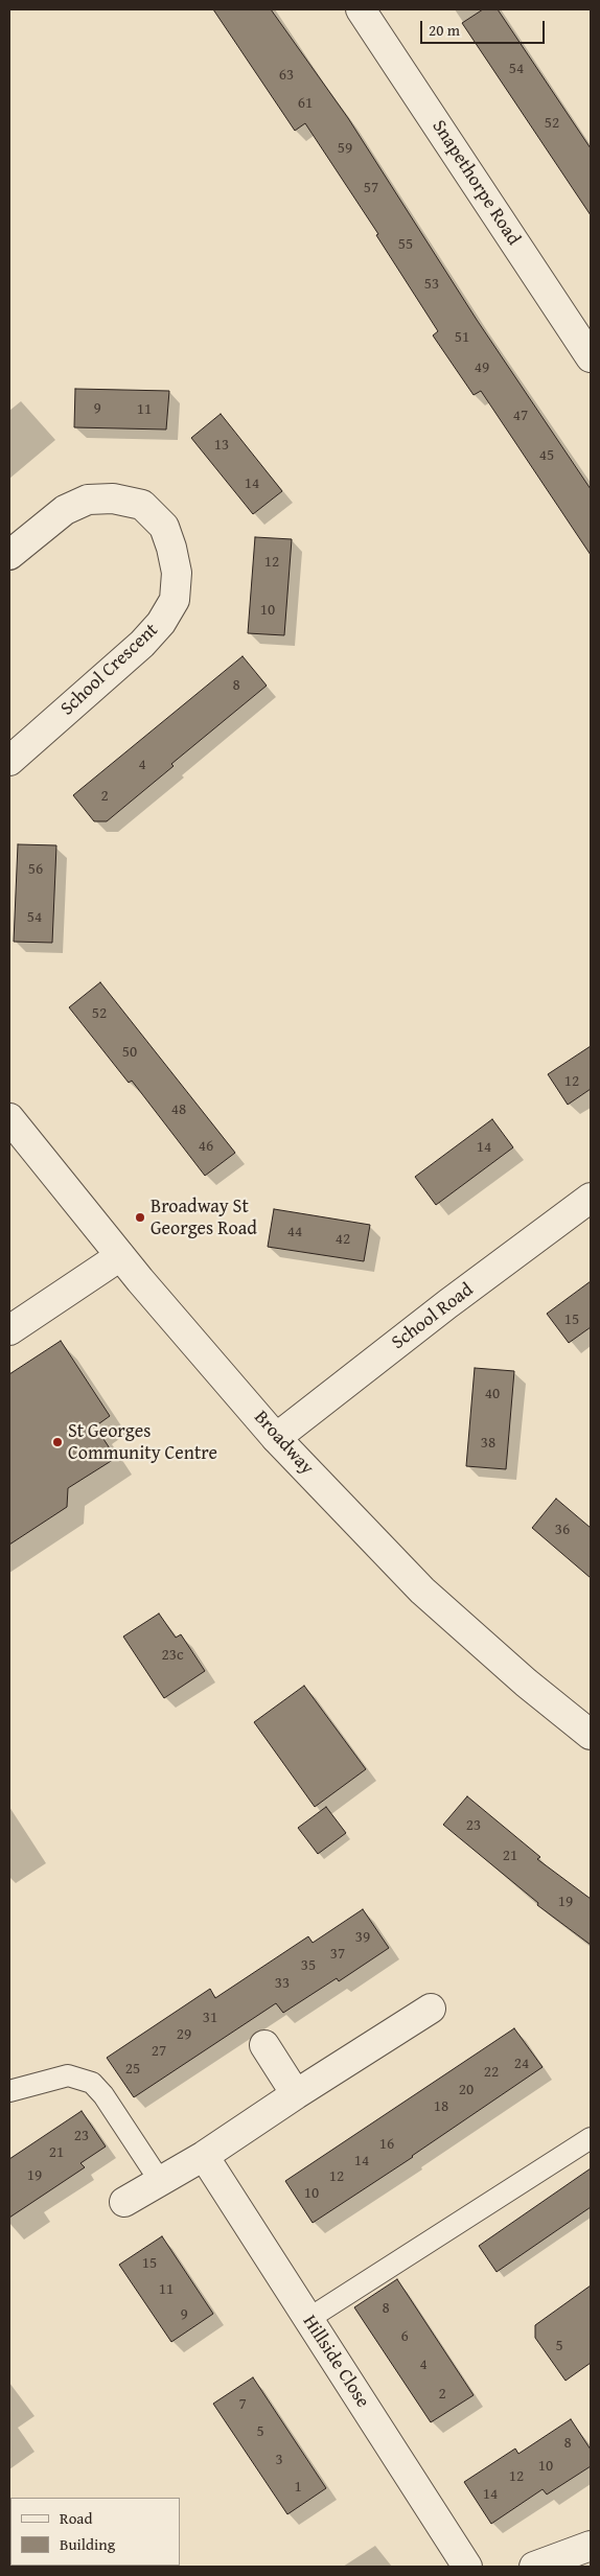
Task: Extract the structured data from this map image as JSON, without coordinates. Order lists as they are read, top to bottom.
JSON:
{
  "streets": {
    "street": [
      "Snapethorpe Road",
      "School Crescent",
      "School Road",
      "Broadway",
      "Hillside Close"
    ]
  },
  "crossings": [
    ["School Road", "Broadway"]
  ],
  "places": ["Broadway St Georges Road", "St Georges Community Centre"],
  "house_numbers": [
    "54",
    "63",
    "61",
    "52",
    "59",
    "57",
    "55",
    "53",
    "51",
    "49",
    "9",
    "11",
    "47",
    "13",
    "45",
    "14",
    "12",
    "10",
    "8",
    "4",
    "2",
    "56",
    "54",
    "52",
    "50",
    "12",
    "48",
    "46",
    "14",
    "44",
    "42",
    "15",
    "40",
    "38",
    "36",
    "23c",
    "23",
    "21",
    "19",
    "39",
    "37",
    "35",
    "33",
    "31",
    "29",
    "27",
    "24",
    "25",
    "22",
    "20",
    "18",
    "23",
    "16",
    "21",
    "14",
    "19",
    "12",
    "10",
    "15",
    "11",
    "8",
    "9",
    "6",
    "5",
    "4",
    "2",
    "7",
    "5",
    "8",
    "3",
    "10",
    "12",
    "1",
    "14"
  ],
  "legend": ["Road", "Building"],
  "scale_bar": "20 m"
}
